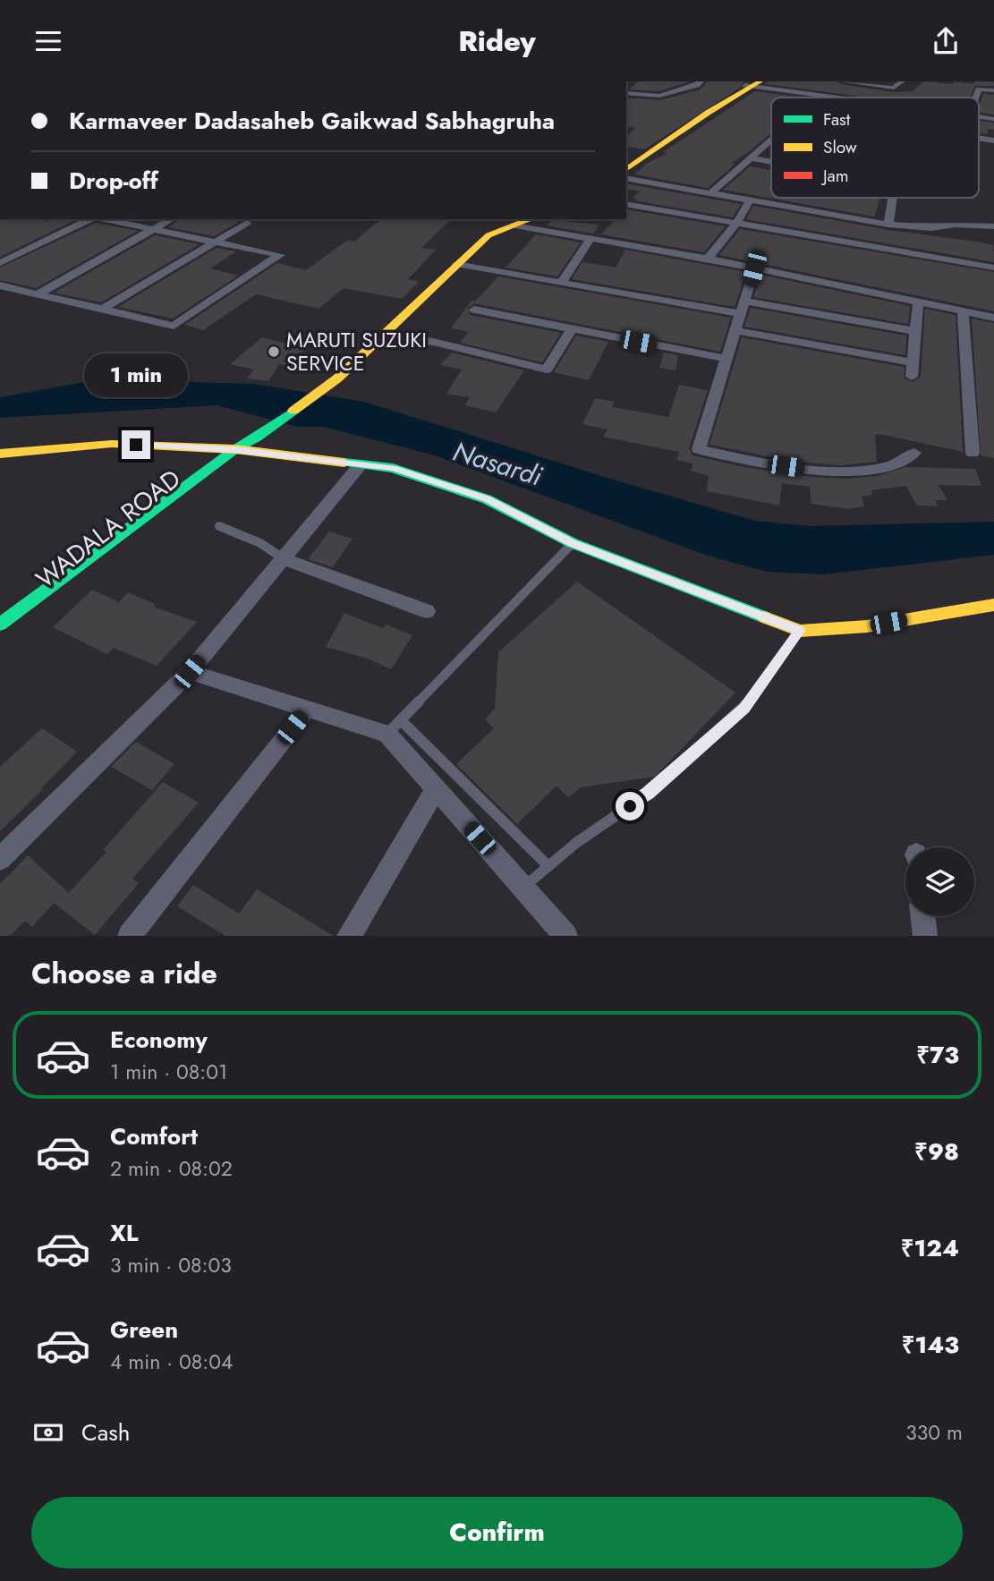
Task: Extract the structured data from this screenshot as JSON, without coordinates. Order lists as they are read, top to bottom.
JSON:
{
  "streets": {
    "main road": ["WADALA ROAD"]
  },
  "water": ["Nasardi"],
  "places": ["MARUTI SUZUKI SERVICE"],
  "legend": ["Fast", "Slow", "Jam"],
  "page": {
    "header": "Ridey",
    "banner": ["Karmaveer Dadasaheb Gaikwad Sabhagruha", "Drop-off"],
    "bubble": "1 min",
    "heading": "Choose a ride",
    "list": [
      {
        "name": "Economy",
        "note": "1 min · 08:01",
        "value": "₹73"
      },
      {
        "name": "Comfort",
        "note": "2 min · 08:02",
        "value": "₹98"
      },
      {
        "name": "XL",
        "note": "3 min · 08:03",
        "value": "₹124"
      },
      {
        "name": "Green",
        "note": "4 min · 08:04",
        "value": "₹143"
      }
    ],
    "pay": ["Cash", "330 m"],
    "buttons": "Confirm"
  }
}
